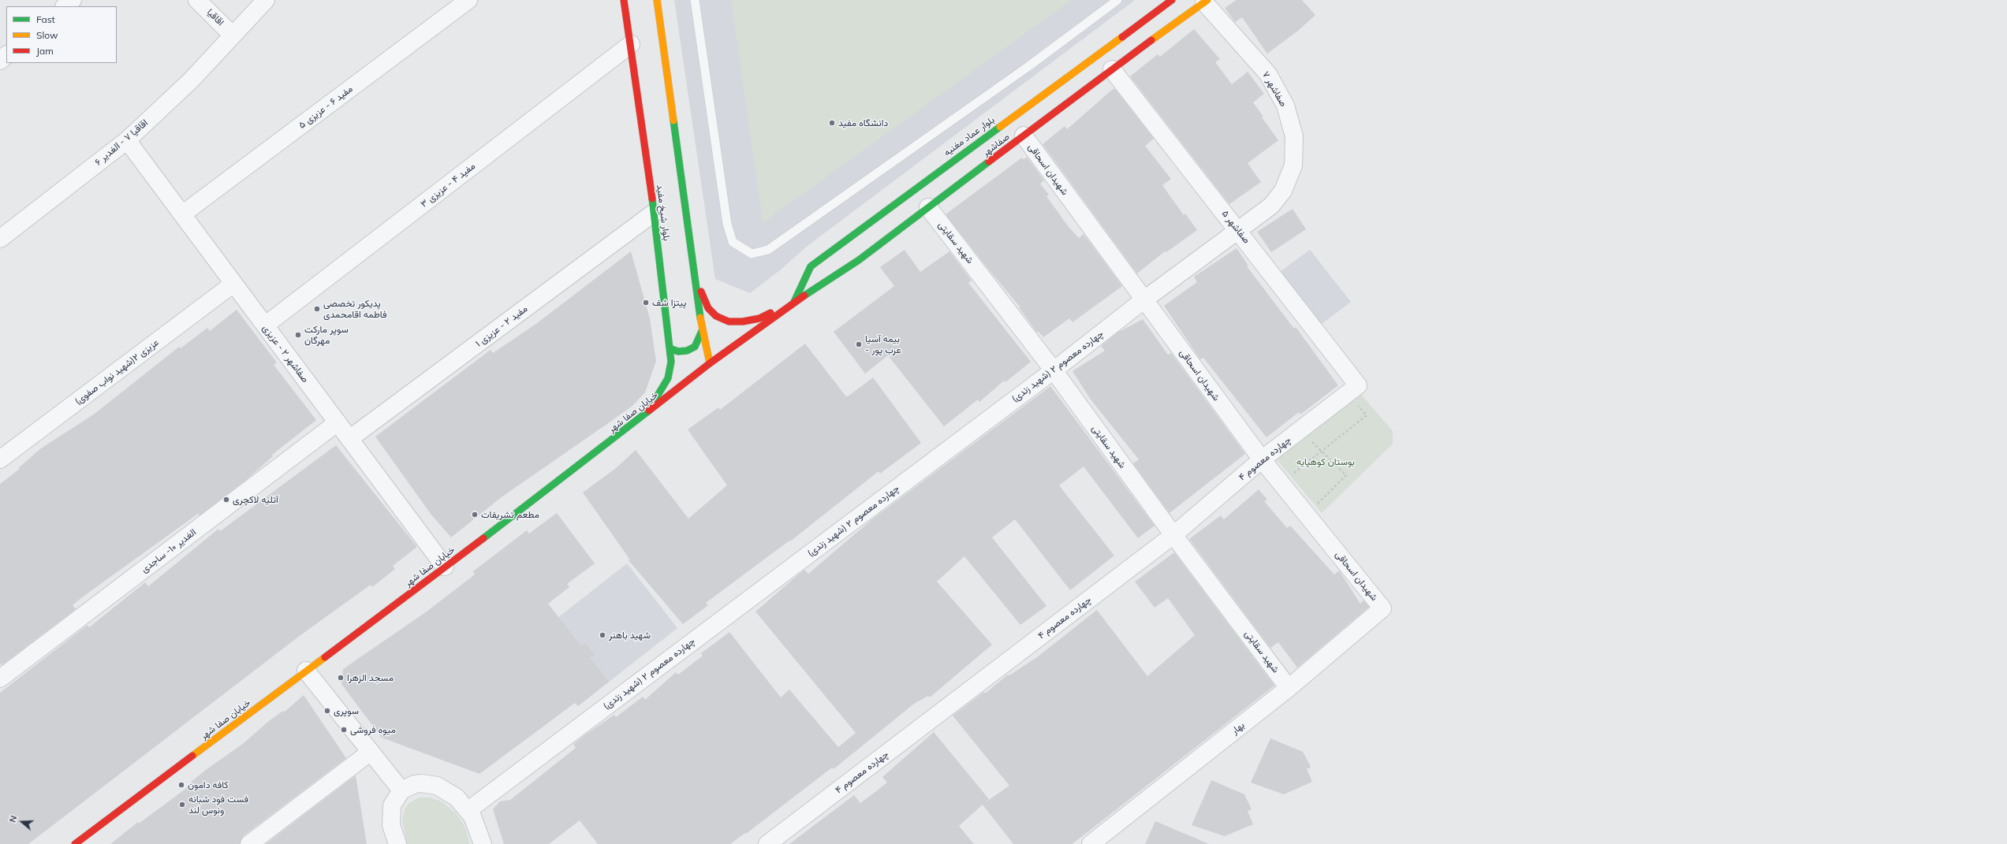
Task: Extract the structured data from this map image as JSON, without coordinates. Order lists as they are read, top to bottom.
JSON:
{
  "streets": {
    "main road": [
      "بلوار عماد مغنیه",
      "صفاشهر",
      "بلوار شیخ مفید",
      "خیابان صفا شهر"
    ],
    "street": [
      "اقاقیا",
      "صفاشهر ۷",
      "مفید ۶ - عزیزی ۵",
      "اقاقیا ۷ - الغدیر ۶",
      "شهیدان اسحاقی",
      "مفید ۴ - عزیزی ۳",
      "صفاشهر ۵",
      "شهید سقایتی",
      "مفید ۲ - عزیزی ۱",
      "صفاشهر ۲ - عزیزی",
      "چهارده معصوم ۲ (شهید زندی)",
      "عزیزی ۲(شهید نواب صفوی)",
      "چهارده معصوم ۴",
      "الغدیر ۱۰- ساجدی",
      "بهار"
    ]
  },
  "crossings": [
    ["اقاقیا", "اقاقیا ۷ - الغدیر ۶"],
    ["صفاشهر ۷", "صفاشهر"],
    ["صفاشهر ۷", "صفاشهر ۵"],
    ["صفاشهر ۷", "چهارده معصوم ۲ (شهید زندی)"],
    ["مفید ۶ - عزیزی ۵", "صفاشهر ۲ - عزیزی"],
    ["بلوار عماد مغنیه", "صفاشهر"],
    ["بلوار عماد مغنیه", "خیابان صفا شهر"],
    ["اقاقیا ۷ - الغدیر ۶", "صفاشهر ۲ - عزیزی"],
    ["صفاشهر", "شهیدان اسحاقی"],
    ["صفاشهر", "صفاشهر ۵"],
    ["صفاشهر", "شهید سقایتی"],
    ["صفاشهر", "خیابان صفا شهر"],
    ["شهیدان اسحاقی", "چهارده معصوم ۲ (شهید زندی)"],
    ["شهیدان اسحاقی", "چهارده معصوم ۴"],
    ["شهیدان اسحاقی", "بهار"],
    ["مفید ۴ - عزیزی ۳", "بلوار شیخ مفید"],
    ["مفید ۴ - عزیزی ۳", "صفاشهر ۲ - عزیزی"],
    ["بلوار شیخ مفید", "مفید ۲ - عزیزی ۱"],
    ["بلوار شیخ مفید", "خیابان صفا شهر"],
    ["صفاشهر ۵", "چهارده معصوم ۲ (شهید زندی)"],
    ["صفاشهر ۵", "چهارده معصوم ۴"],
    ["شهید سقایتی", "چهارده معصوم ۲ (شهید زندی)"],
    ["شهید سقایتی", "چهارده معصوم ۴"],
    ["شهید سقایتی", "بهار"],
    ["مفید ۲ - عزیزی ۱", "صفاشهر ۲ - عزیزی"],
    ["صفاشهر ۲ - عزیزی", "عزیزی ۲(شهید نواب صفوی)"],
    ["صفاشهر ۲ - عزیزی", "خیابان صفا شهر"],
    ["صفاشهر ۲ - عزیزی", "الغدیر ۱۰- ساجدی"]
  ],
  "parks": ["بوستان کوهپایه"],
  "places": [
    "دانشگاه مفید",
    "پیتزا شف",
    "پدیکور تخصصی فاطمه اقامحمدی",
    "سوپر مارکت مهرگان",
    "بیمه آسیا - عرب پور",
    "آتلیه لاکچری",
    "مطعم تشريفات",
    "شهید باهنر",
    "مسجد الزهرا",
    "سوپری",
    "میوه فروشی",
    "کافه دامون",
    "فست فود شبانه ونوس لند"
  ],
  "legend": ["Fast", "Slow", "Jam"],
  "north": "left"
}
